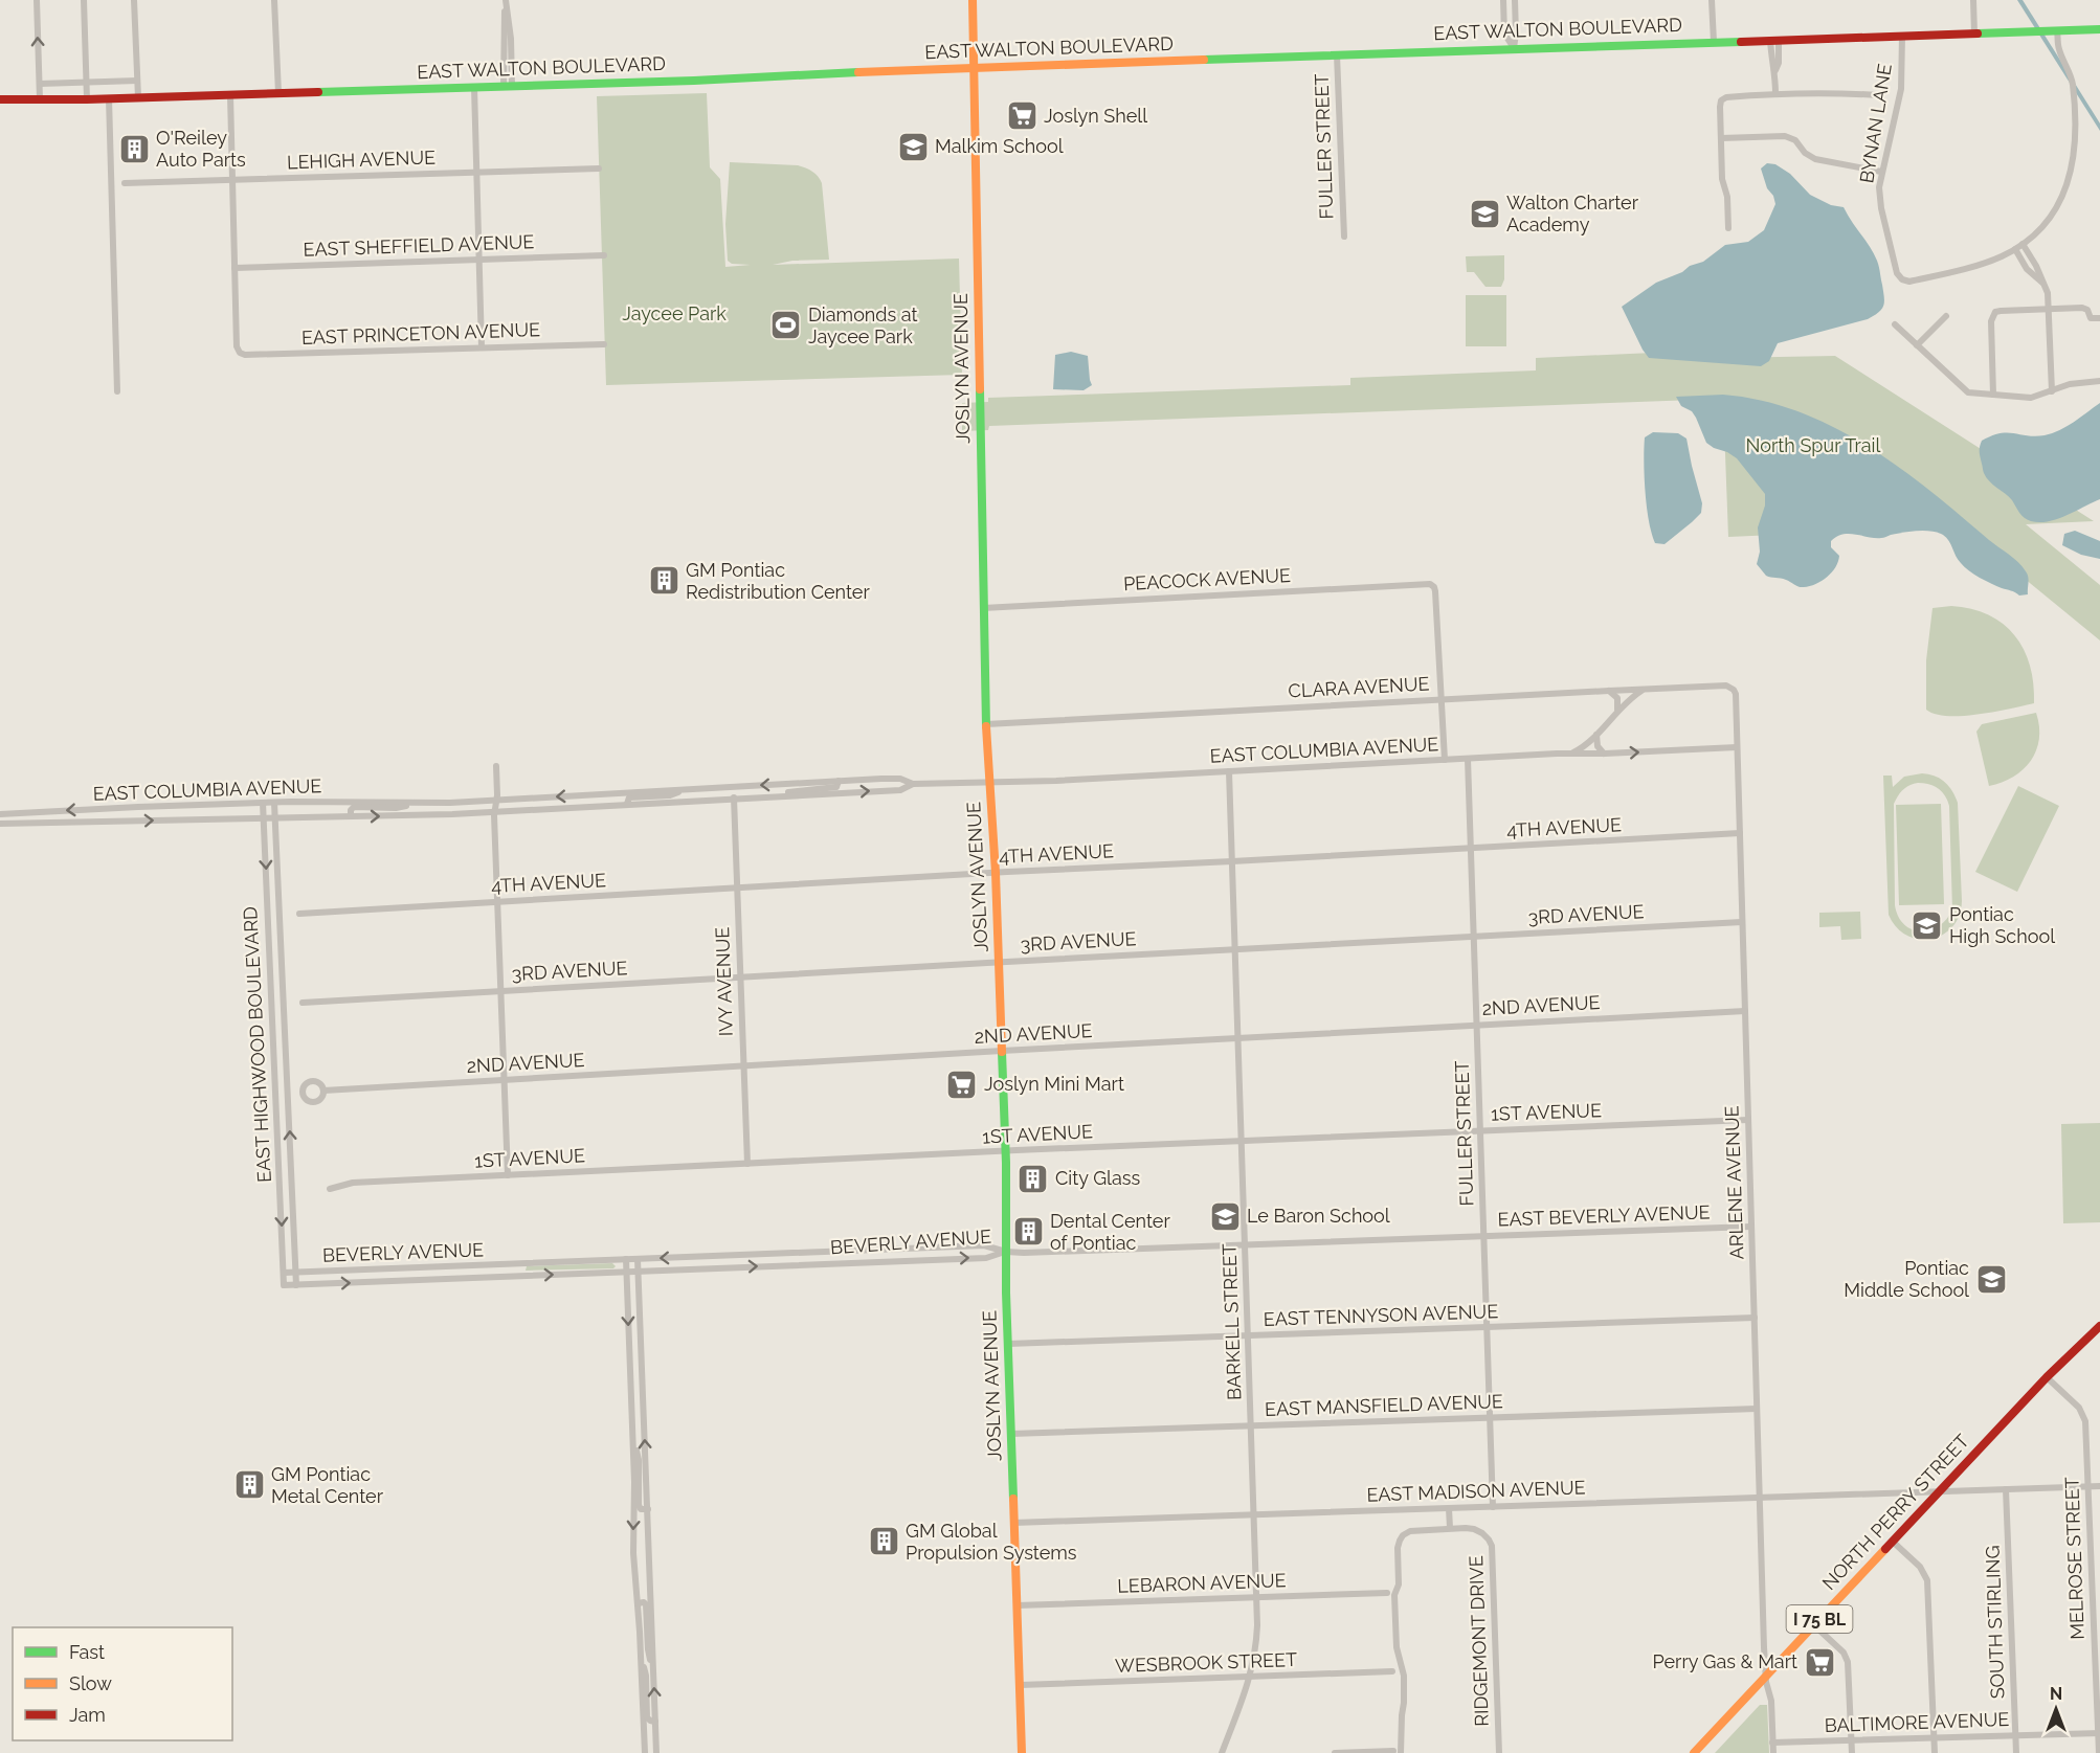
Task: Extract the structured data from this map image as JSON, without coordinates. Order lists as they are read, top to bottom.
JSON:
{
  "streets": {
    "main road": [
      "EAST WALTON BOULEVARD",
      "JOSLYN AVENUE",
      "NORTH PERRY STREET",
      "I 75 BL"
    ],
    "street": [
      "BYNAN LANE",
      "FULLER STREET",
      "LEHIGH AVENUE",
      "EAST SHEFFIELD AVENUE",
      "EAST PRINCETON AVENUE",
      "PEACOCK AVENUE",
      "CLARA AVENUE",
      "EAST COLUMBIA AVENUE",
      "4TH AVENUE",
      "3RD AVENUE",
      "IVY AVENUE",
      "2ND AVENUE",
      "EAST HIGHWOOD BOULEVARD",
      "1ST AVENUE",
      "ARLENE AVENUE",
      "EAST BEVERLY AVENUE",
      "BEVERLY AVENUE",
      "EAST TENNYSON AVENUE",
      "BARKELL STREET",
      "EAST MANSFIELD AVENUE",
      "EAST MADISON AVENUE",
      "MELROSE STREET",
      "LEBARON AVENUE",
      "SOUTH STIRLING",
      "RIDGEMONT DRIVE",
      "WESBROOK STREET",
      "BALTIMORE AVENUE"
    ]
  },
  "crossings": [
    ["EAST WALTON BOULEVARD", "BYNAN LANE"],
    ["EAST WALTON BOULEVARD", "FULLER STREET"],
    ["EAST WALTON BOULEVARD", "JOSLYN AVENUE"],
    ["FULLER STREET", "EAST COLUMBIA AVENUE"],
    ["FULLER STREET", "4TH AVENUE"],
    ["FULLER STREET", "3RD AVENUE"],
    ["FULLER STREET", "2ND AVENUE"],
    ["FULLER STREET", "1ST AVENUE"],
    ["FULLER STREET", "EAST BEVERLY AVENUE"],
    ["FULLER STREET", "EAST TENNYSON AVENUE"],
    ["FULLER STREET", "EAST MANSFIELD AVENUE"],
    ["FULLER STREET", "EAST MADISON AVENUE"],
    ["EAST SHEFFIELD AVENUE", "EAST PRINCETON AVENUE"],
    ["JOSLYN AVENUE", "PEACOCK AVENUE"],
    ["JOSLYN AVENUE", "CLARA AVENUE"],
    ["JOSLYN AVENUE", "EAST COLUMBIA AVENUE"],
    ["JOSLYN AVENUE", "4TH AVENUE"],
    ["JOSLYN AVENUE", "3RD AVENUE"],
    ["JOSLYN AVENUE", "2ND AVENUE"],
    ["JOSLYN AVENUE", "1ST AVENUE"],
    ["JOSLYN AVENUE", "EAST BEVERLY AVENUE"],
    ["JOSLYN AVENUE", "BEVERLY AVENUE"],
    ["JOSLYN AVENUE", "EAST TENNYSON AVENUE"],
    ["JOSLYN AVENUE", "EAST MANSFIELD AVENUE"],
    ["JOSLYN AVENUE", "EAST MADISON AVENUE"],
    ["JOSLYN AVENUE", "LEBARON AVENUE"],
    ["JOSLYN AVENUE", "WESBROOK STREET"],
    ["PEACOCK AVENUE", "CLARA AVENUE"],
    ["CLARA AVENUE", "ARLENE AVENUE"],
    ["EAST COLUMBIA AVENUE", "IVY AVENUE"],
    ["EAST COLUMBIA AVENUE", "EAST HIGHWOOD BOULEVARD"],
    ["EAST COLUMBIA AVENUE", "ARLENE AVENUE"],
    ["EAST COLUMBIA AVENUE", "BARKELL STREET"],
    ["4TH AVENUE", "IVY AVENUE"],
    ["4TH AVENUE", "ARLENE AVENUE"],
    ["4TH AVENUE", "BARKELL STREET"],
    ["3RD AVENUE", "IVY AVENUE"],
    ["3RD AVENUE", "ARLENE AVENUE"],
    ["3RD AVENUE", "BARKELL STREET"],
    ["IVY AVENUE", "2ND AVENUE"],
    ["IVY AVENUE", "1ST AVENUE"],
    ["2ND AVENUE", "ARLENE AVENUE"],
    ["2ND AVENUE", "BARKELL STREET"],
    ["EAST HIGHWOOD BOULEVARD", "BEVERLY AVENUE"],
    ["1ST AVENUE", "ARLENE AVENUE"],
    ["1ST AVENUE", "BARKELL STREET"],
    ["ARLENE AVENUE", "EAST BEVERLY AVENUE"],
    ["ARLENE AVENUE", "EAST TENNYSON AVENUE"],
    ["ARLENE AVENUE", "EAST MANSFIELD AVENUE"],
    ["ARLENE AVENUE", "EAST MADISON AVENUE"],
    ["ARLENE AVENUE", "NORTH PERRY STREET"],
    ["ARLENE AVENUE", "BALTIMORE AVENUE"],
    ["EAST BEVERLY AVENUE", "BEVERLY AVENUE"],
    ["EAST BEVERLY AVENUE", "BARKELL STREET"],
    ["EAST TENNYSON AVENUE", "BARKELL STREET"],
    ["BARKELL STREET", "EAST MANSFIELD AVENUE"],
    ["BARKELL STREET", "EAST MADISON AVENUE"],
    ["BARKELL STREET", "LEBARON AVENUE"],
    ["BARKELL STREET", "WESBROOK STREET"],
    ["EAST MADISON AVENUE", "NORTH PERRY STREET"],
    ["EAST MADISON AVENUE", "MELROSE STREET"],
    ["EAST MADISON AVENUE", "SOUTH STIRLING"],
    ["NORTH PERRY STREET", "MELROSE STREET"],
    ["MELROSE STREET", "BALTIMORE AVENUE"],
    ["SOUTH STIRLING", "BALTIMORE AVENUE"]
  ],
  "parks": ["Jaycee Park", "North Spur Trail"],
  "places": {
    "supermarket": ["Joslyn Shell", "Joslyn Mini Mart", "Perry Gas & Mart"],
    "school or university": [
      "Malkim School",
      "Walton Charter Academy",
      "Pontiac High School",
      "Le Baron School",
      "Pontiac Middle School"
    ],
    "building": [
      "O'Reiley Auto Parts",
      "GM Pontiac Redistribution Center",
      "City Glass",
      "Dental Center of Pontiac",
      "GM Pontiac Metal Center",
      "GM Global Propulsion Systems"
    ],
    "sports": ["Diamonds at Jaycee Park"]
  },
  "legend": ["Fast", "Slow", "Jam"],
  "north": "top"
}
